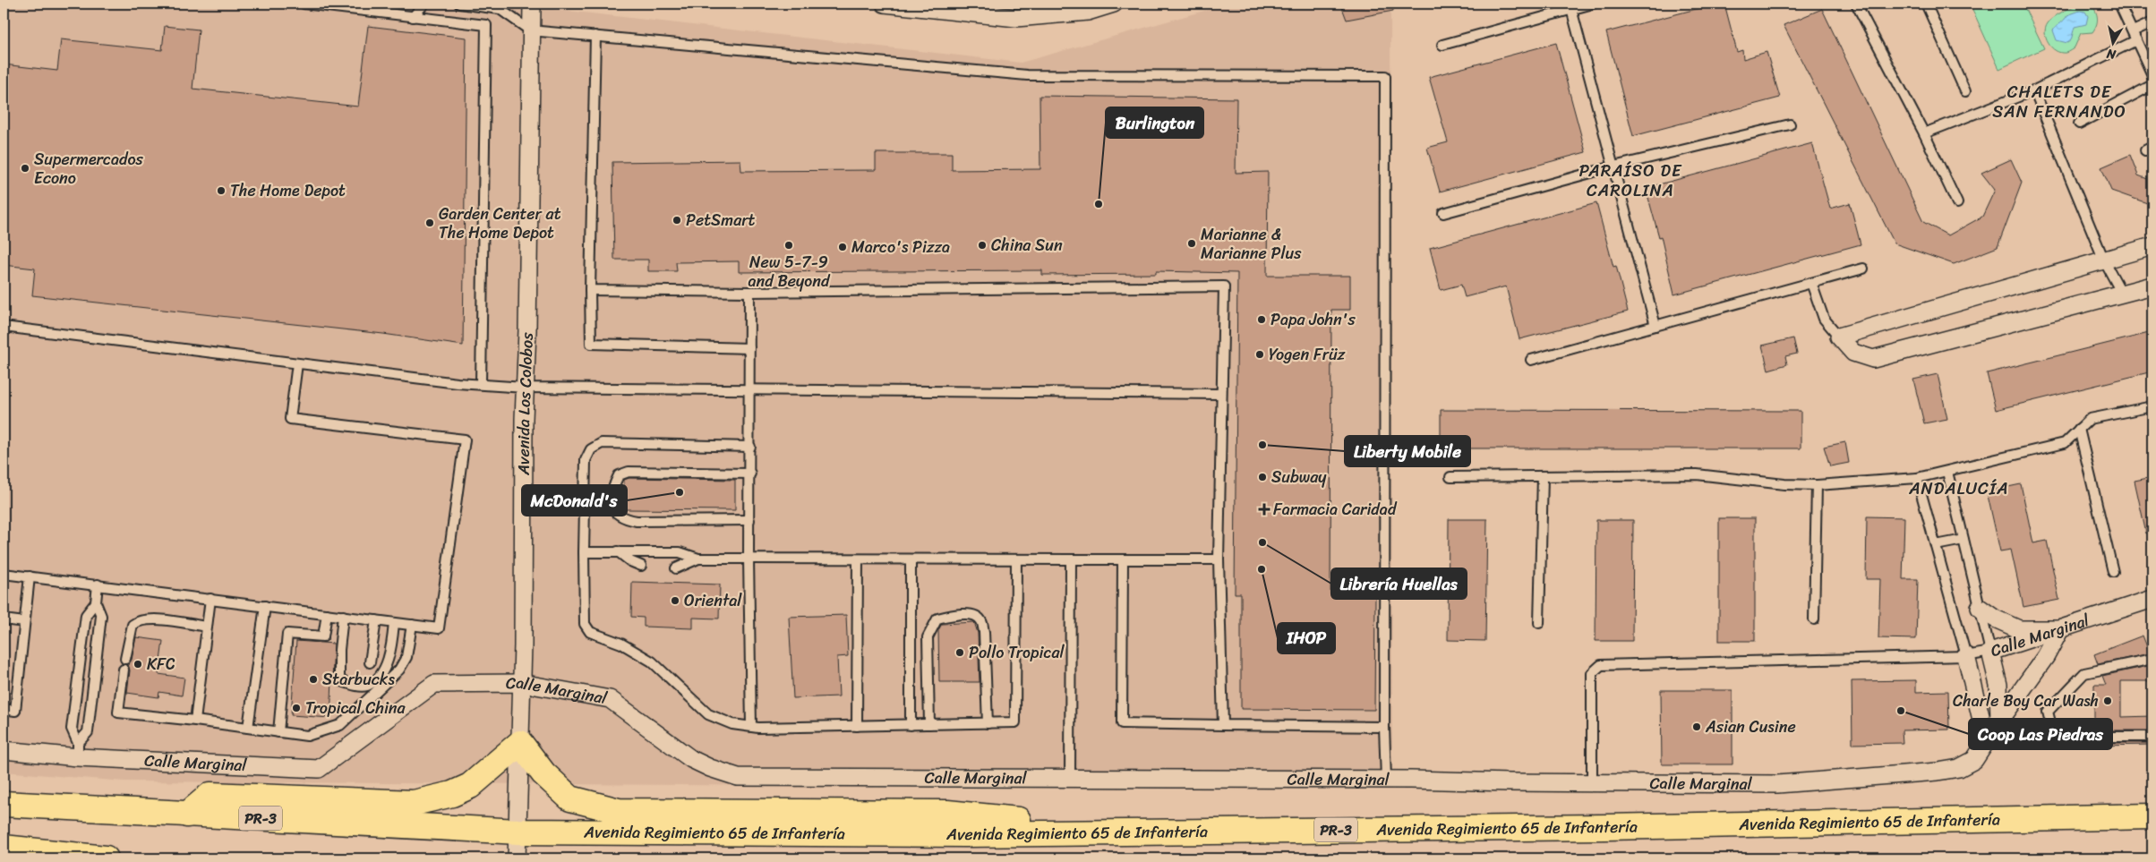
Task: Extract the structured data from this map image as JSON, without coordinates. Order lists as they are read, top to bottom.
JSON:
{
  "streets": {
    "main road": ["PR-3", "Avenida Regimiento 65 de Infantería"],
    "street": ["Avenida Los Colobos", "Calle Marginal"]
  },
  "crossings": [
    ["Avenida Los Colobos", "Calle Marginal"],
    ["Avenida Los Colobos", "Avenida Regimiento 65 de Infantería"]
  ],
  "districts": ["CHALETS DE SAN FERNANDO", "PARAÍSO DE CAROLINA", "ANDALUCÍA"],
  "places": {
    "other": [
      "Supermercados Econo",
      "The Home Depot",
      "Burlington",
      "PetSmart",
      "Garden Center at The Home Depot",
      "Marianne & Marianne Plus",
      "New 5-7-9 and Beyond",
      "China Sun",
      "Marco's Pizza",
      "Papa John's",
      "Yogen Früz",
      "Liberty Mobile",
      "Subway",
      "McDonald's",
      "Librería Huellas",
      "IHOP",
      "Oriental",
      "Pollo Tropical",
      "KFC",
      "Starbucks",
      "Charle Boy Car Wash",
      "Tropical China",
      "Coop Las Piedras",
      "Asian Cusine"
    ],
    "health": ["Farmacia Caridad"]
  },
  "north": "bottom"
}
